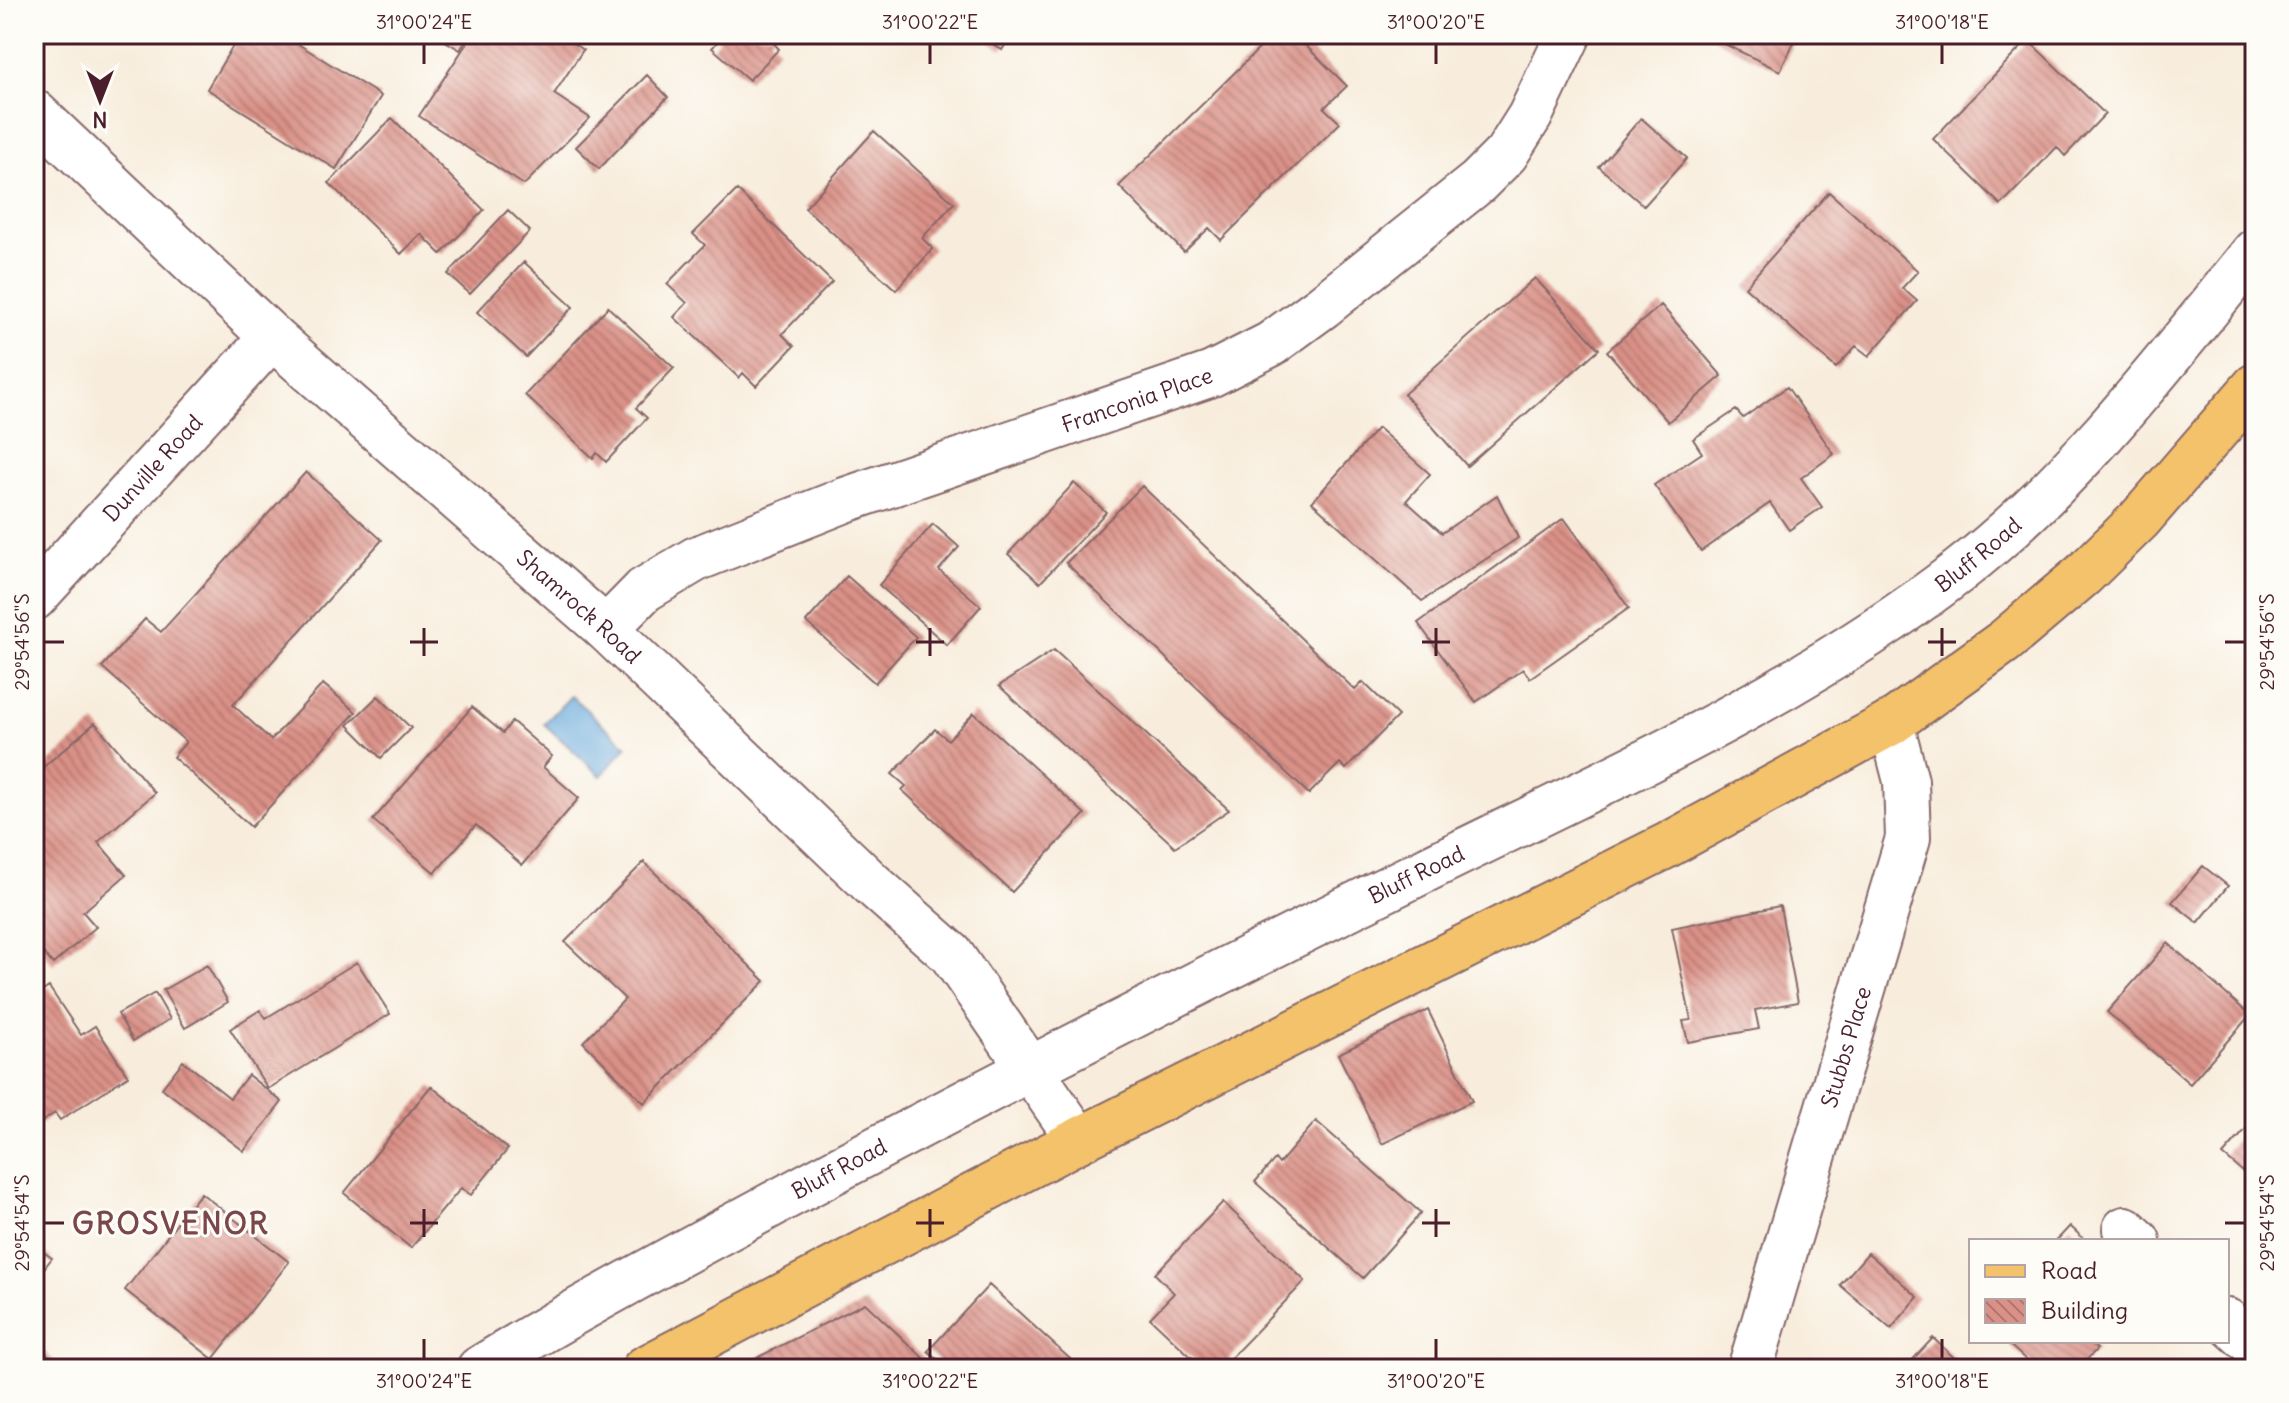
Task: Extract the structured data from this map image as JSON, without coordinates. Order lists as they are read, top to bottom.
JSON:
{
  "streets": {
    "street": [
      "Franconia Place",
      "Dunville Road",
      "Bluff Road",
      "Shamrock Road",
      "Stubbs Place"
    ]
  },
  "crossings": [
    ["Franconia Place", "Shamrock Road"],
    ["Dunville Road", "Shamrock Road"],
    ["Bluff Road", "Shamrock Road"]
  ],
  "districts": ["GROSVENOR"],
  "legend": ["Road", "Building"],
  "north": "bottom",
  "coordinates": [
    "31°00'24\"E",
    "31°00'22\"E",
    "31°00'20\"E",
    "31°00'18\"E",
    "29°54'56\"S",
    "29°54'54\"S"
  ]
}
